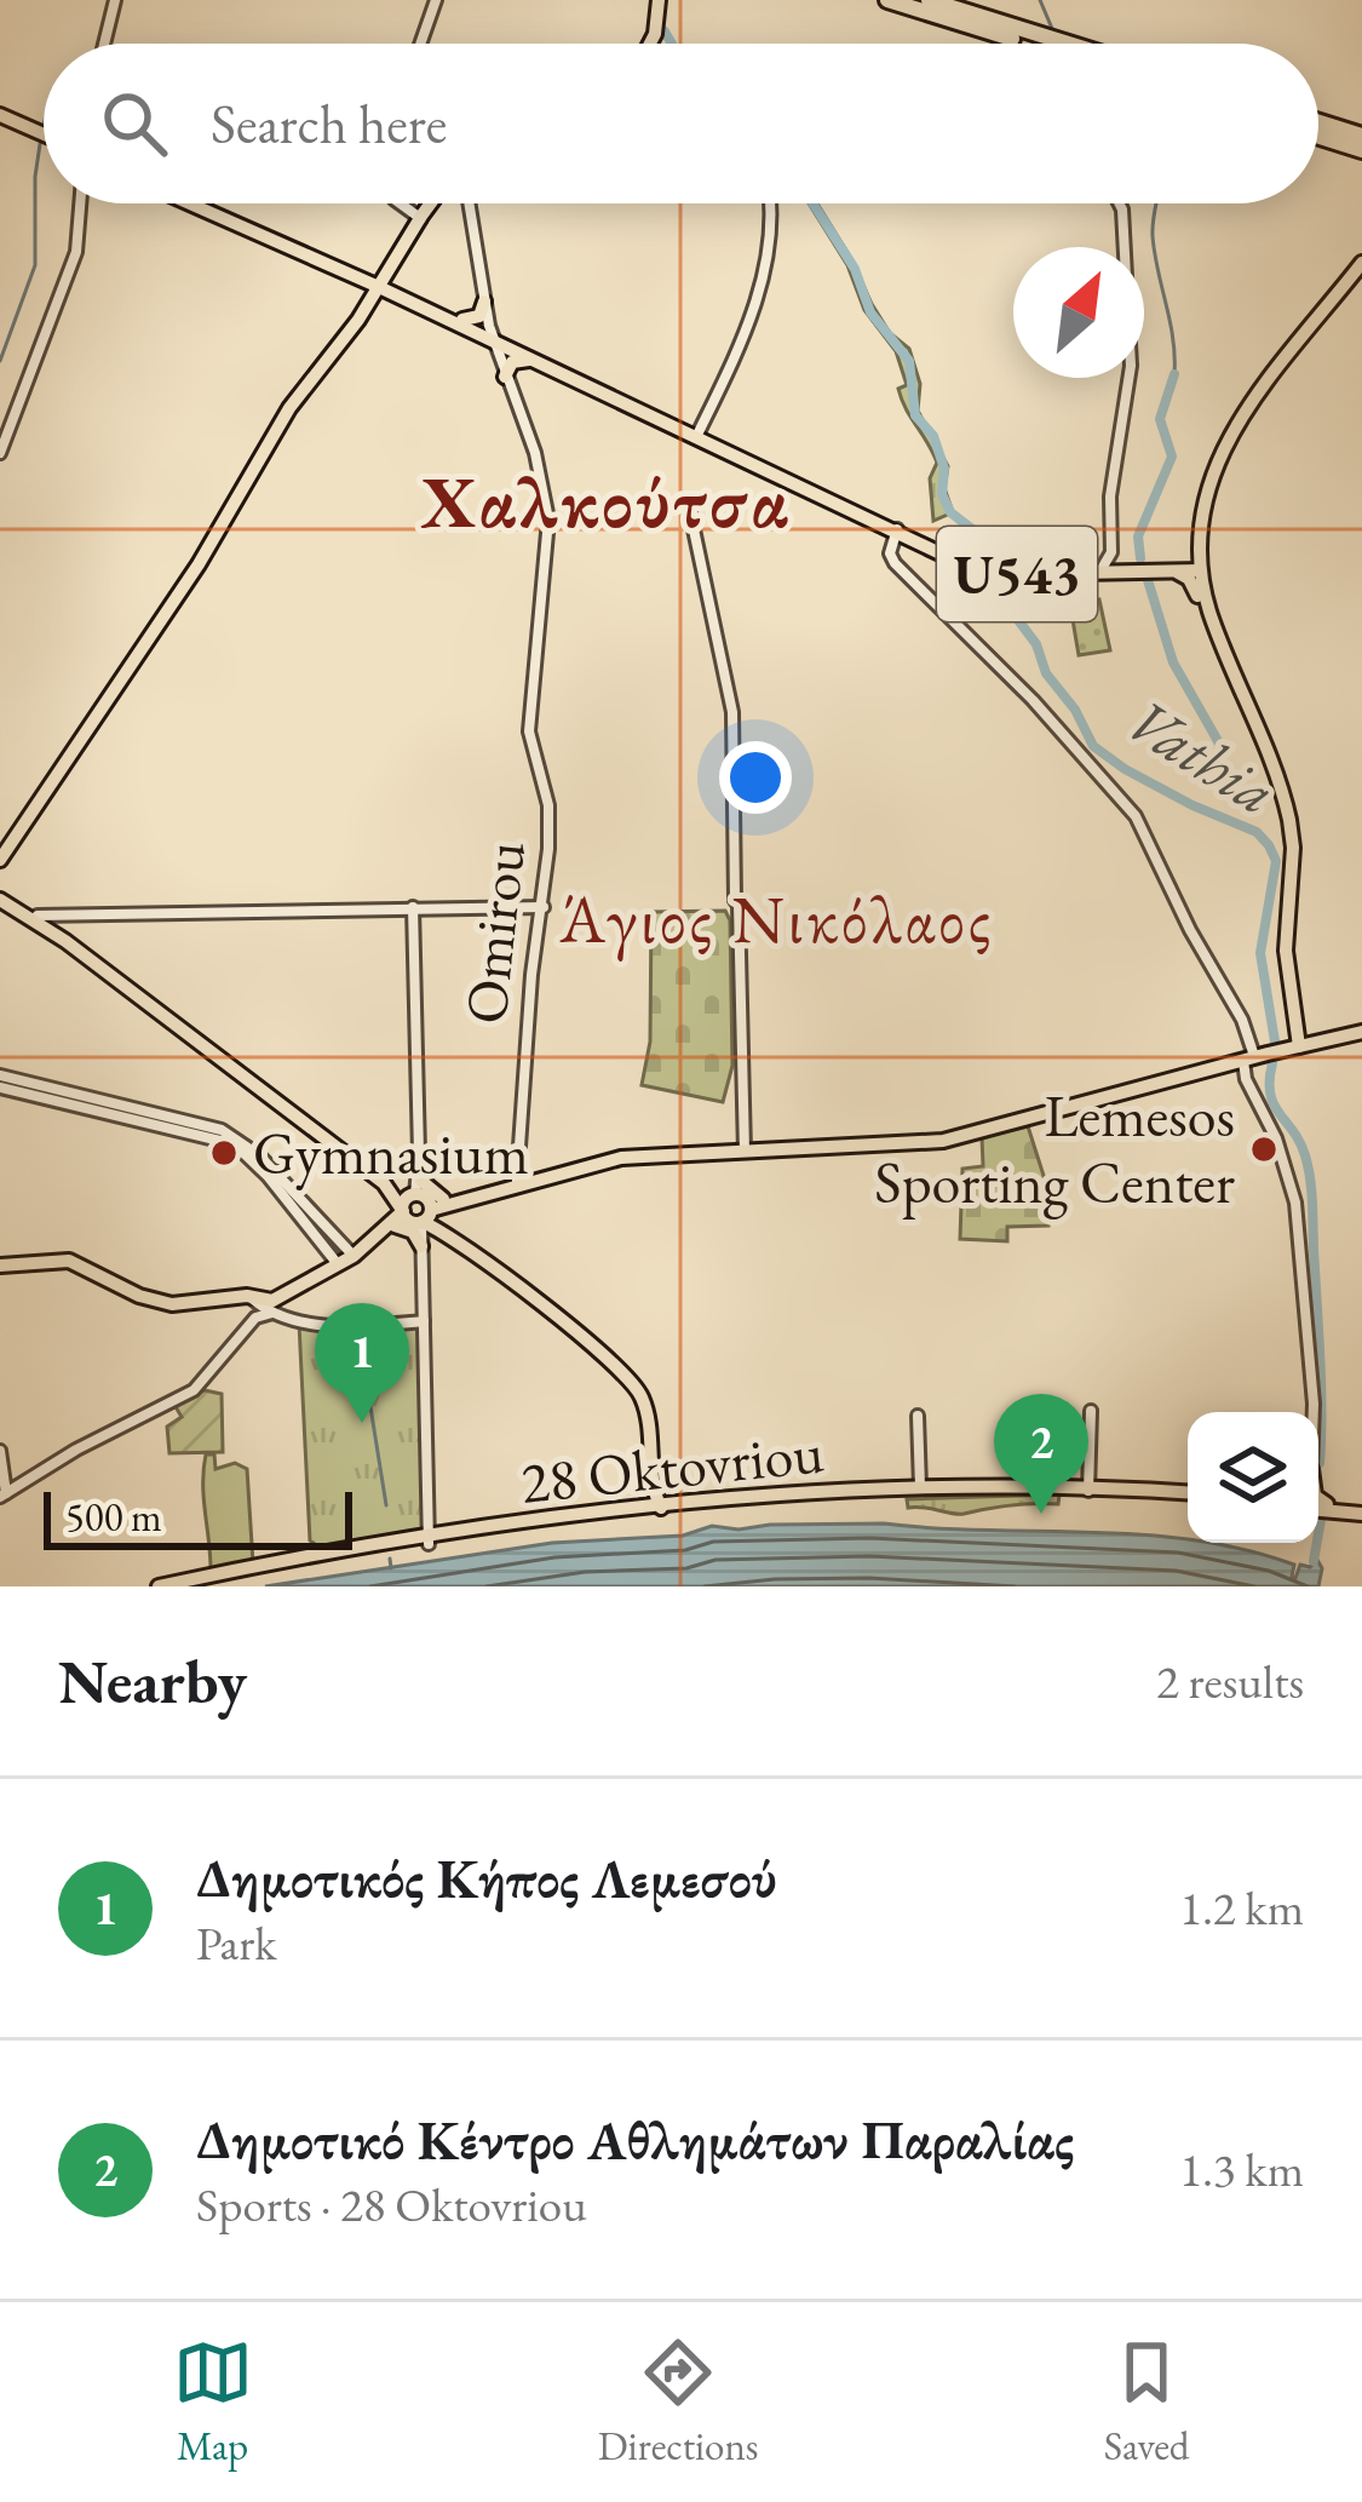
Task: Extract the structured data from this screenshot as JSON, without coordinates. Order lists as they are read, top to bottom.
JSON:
{
  "streets": {
    "main road": ["U543", "28 Oktovriou"],
    "street": ["Omirou"]
  },
  "crossings": [
    ["U543", "Omirou"]
  ],
  "districts": ["Χαλκούτσα", "Άγιος Νικόλαος"],
  "water": ["Vathia"],
  "places": ["Lemesos Sporting Center", "Gymnasium"],
  "scale_bar": "500 m",
  "north": "top right",
  "page": {
    "search": "Search here",
    "pins": ["1", "2"],
    "scale": "500 m",
    "heading": ["Nearby", "2 results"],
    "list": [
      {
        "mark": "1",
        "name": "Δημοτικός Κήπος Λεμεσού",
        "note": "Park",
        "value": "1.2 km"
      },
      {
        "mark": "2",
        "name": "Δημοτικό Κέντρο Αθλημάτων Παραλίας",
        "note": "Sports · 28 Oktovriou",
        "value": "1.3 km"
      }
    ],
    "nav": ["Map", "Directions", "Saved"]
  }
}
